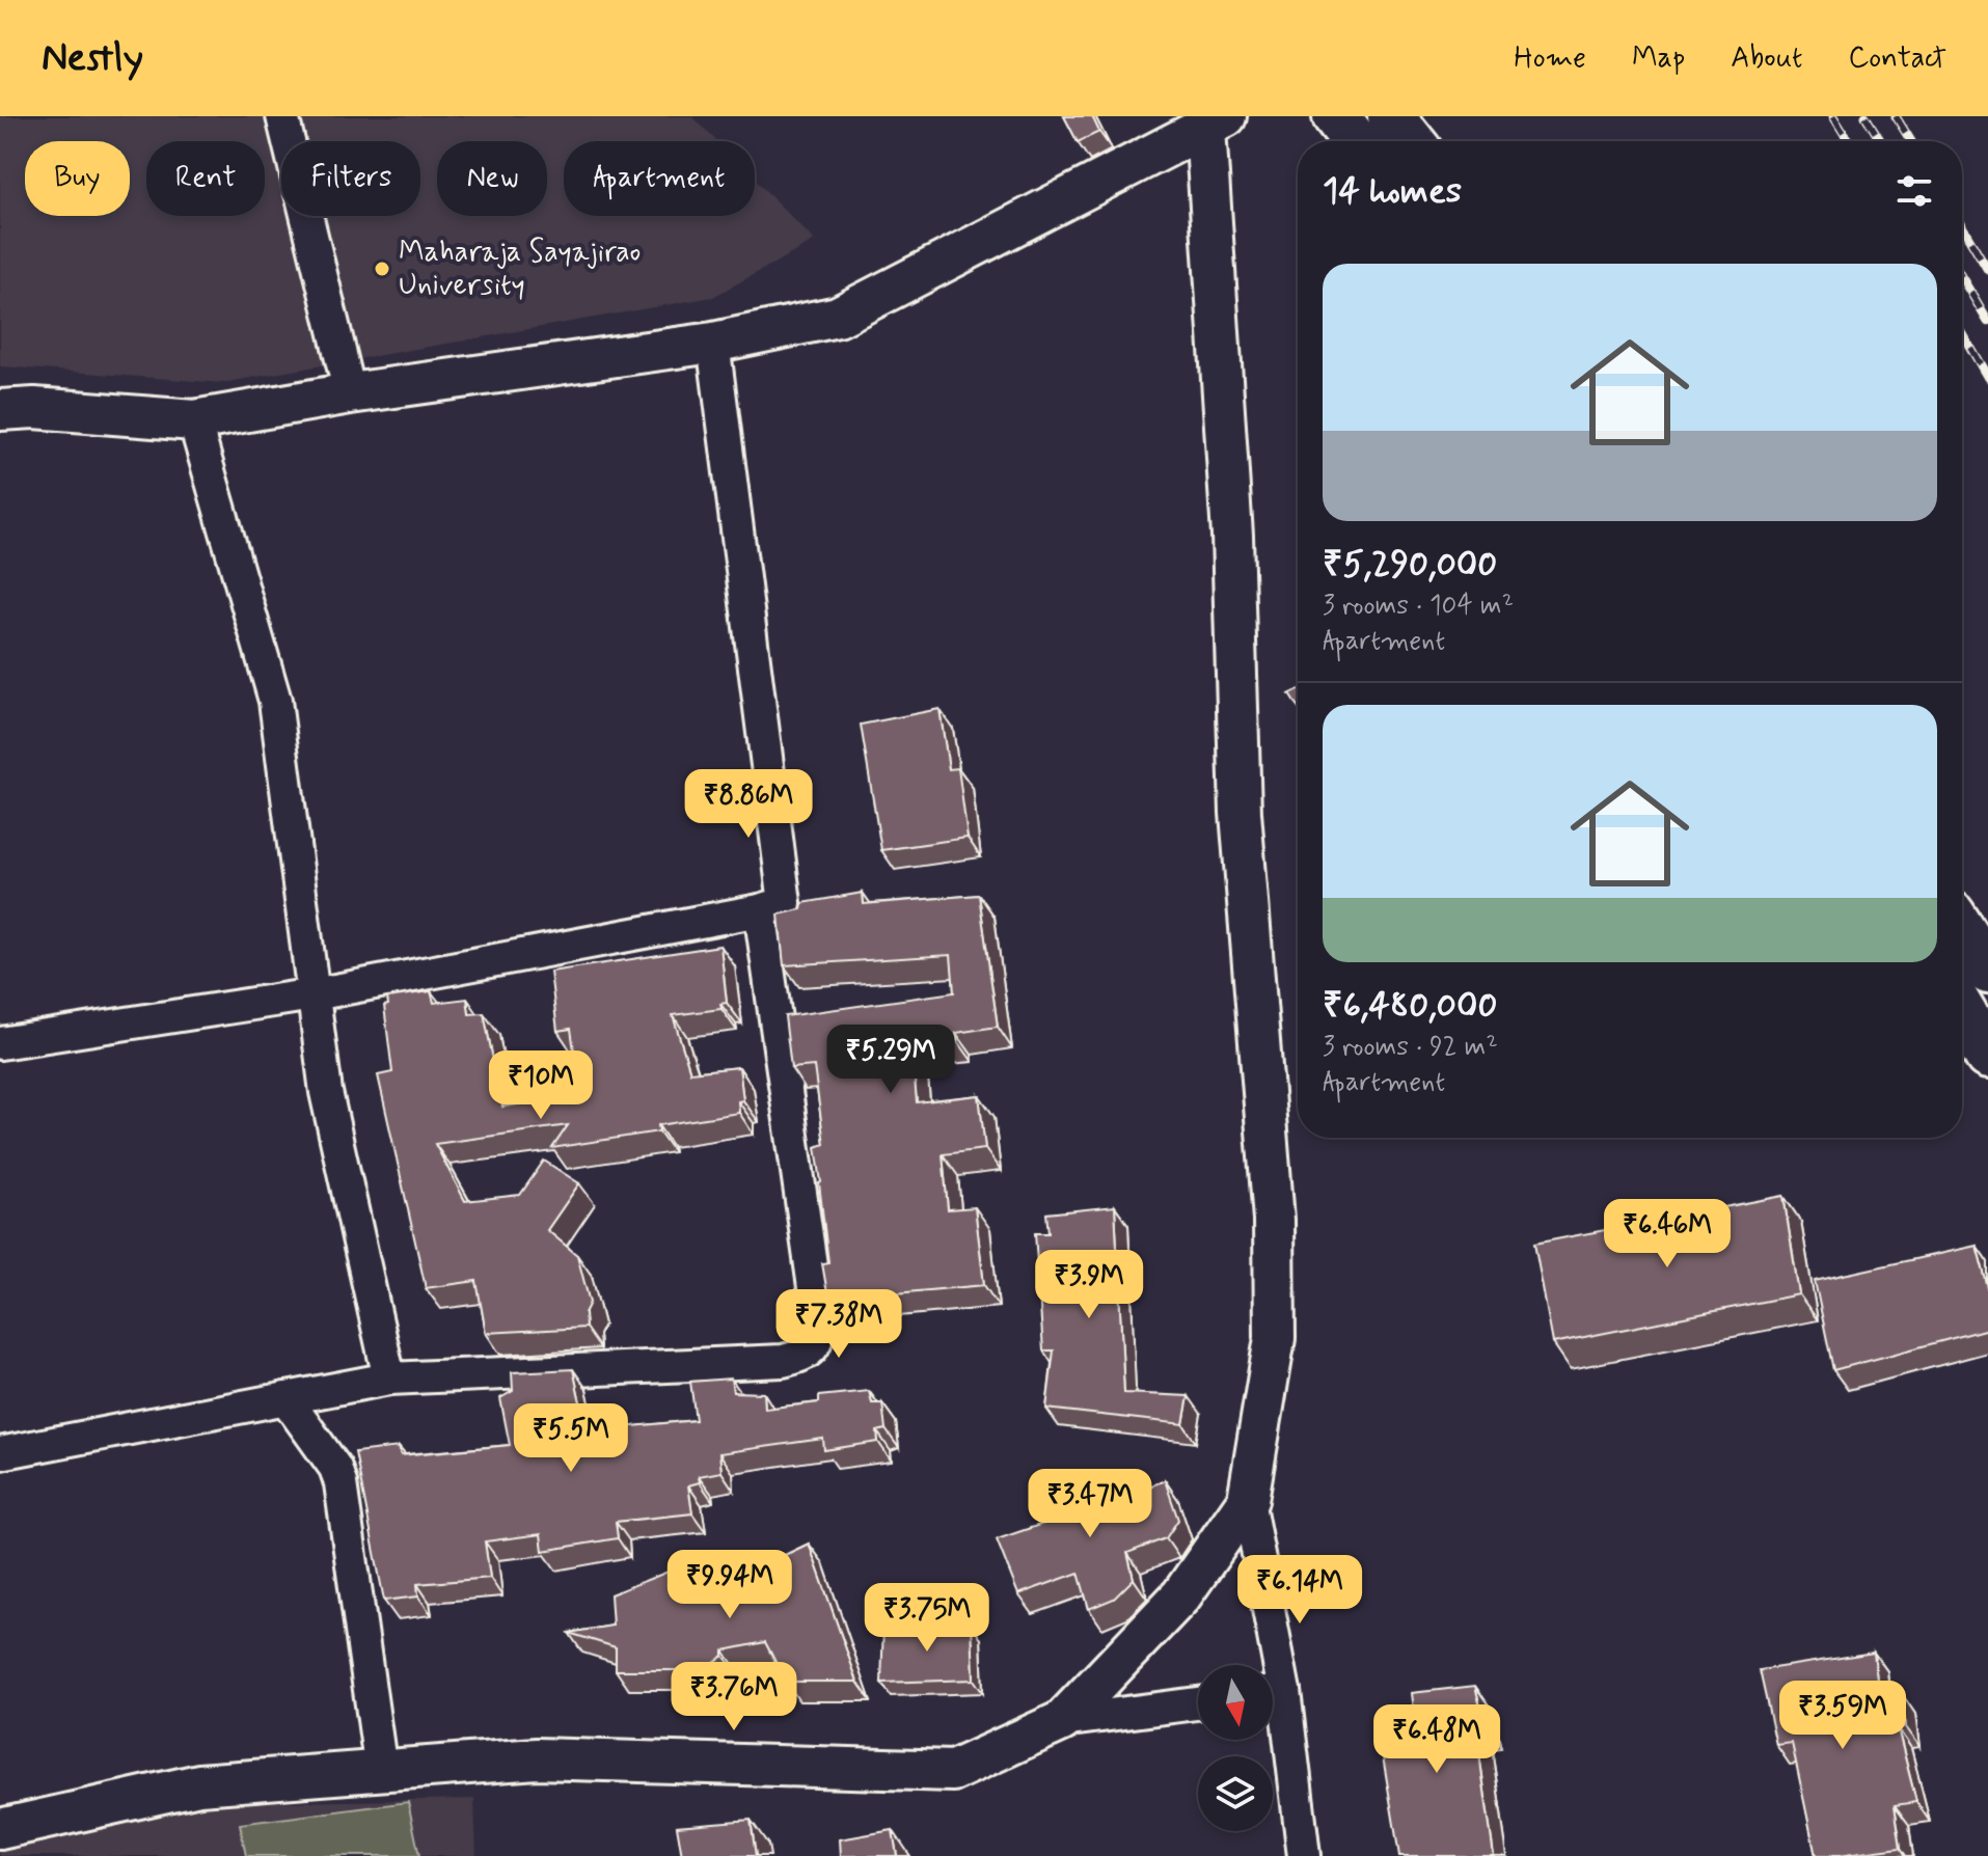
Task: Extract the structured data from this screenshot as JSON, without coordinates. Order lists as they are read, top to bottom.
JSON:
{
  "places": ["Maharaja Sayajirao University"],
  "north": "bottom",
  "page": {
    "header": "Nestly",
    "nav": [
      "Home",
      "Map",
      "About",
      "Contact"
    ],
    "chip": [
      "Buy",
      "Rent",
      "Filters",
      "New",
      "Apartment"
    ],
    "heading": "14 homes",
    "list": [
      {
        "name": "₹5,290,000",
        "note": "3 rooms · 104 m² · Apartment"
      },
      {
        "name": "₹6,480,000",
        "note": "3 rooms · 92 m² · Apartment"
      }
    ],
    "price": [
      "₹8.86M",
      "₹5.29M",
      "₹10M",
      "₹6.46M",
      "₹3.9M",
      "₹7.38M",
      "₹5.5M",
      "₹3.47M",
      "₹9.94M",
      "₹6.14M",
      "₹3.75M",
      "₹3.76M",
      "₹3.59M",
      "₹6.48M"
    ]
  }
}
